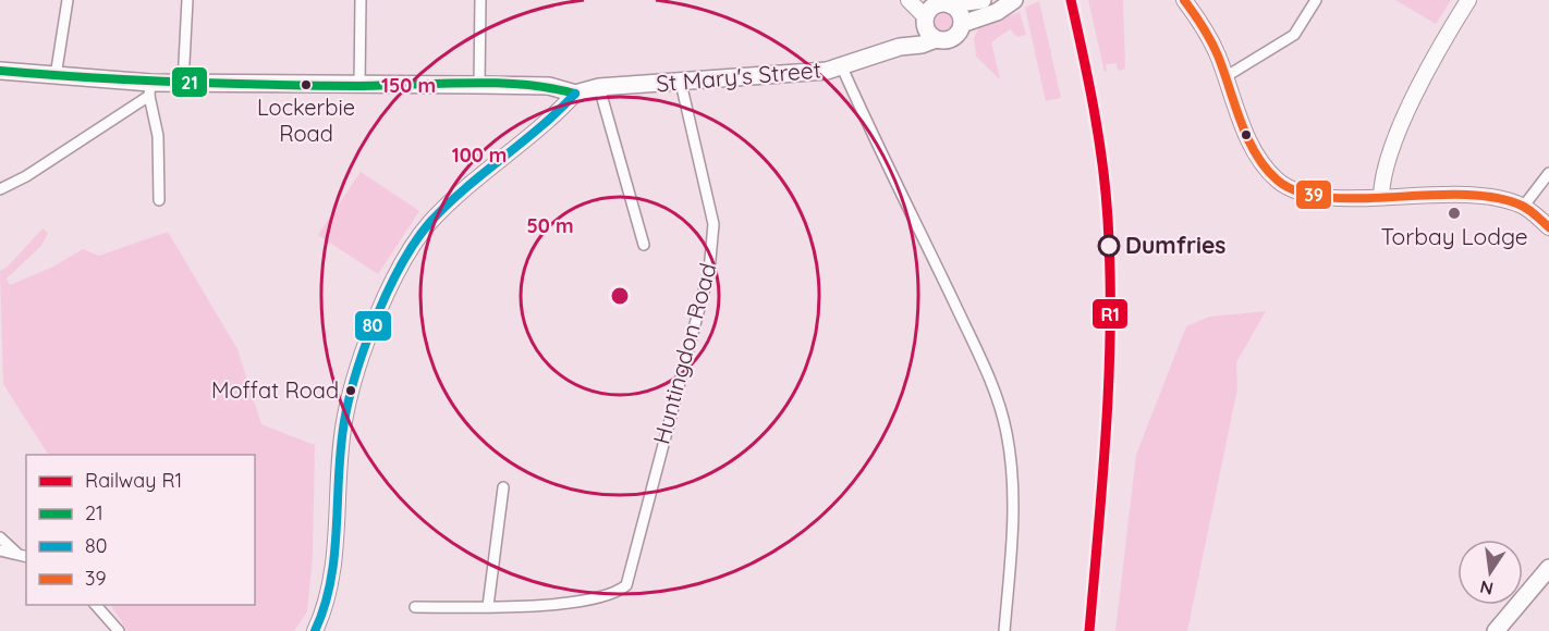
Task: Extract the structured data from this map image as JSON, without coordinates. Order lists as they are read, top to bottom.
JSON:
{
  "streets": {
    "main road": ["St Mary's Street"],
    "street": ["Huntingdon Road"]
  },
  "crossings": [
    ["St Mary's Street", "Huntingdon Road"]
  ],
  "places": [
    "Lockerbie Road",
    "Torbay Lodge",
    "Dumfries",
    "Moffat Road"
  ],
  "lines": [
    "rail line R1",
    "transit line 39",
    "transit line 21",
    "transit line 80"
  ],
  "legend": [
    "Railway R1",
    "21",
    "80",
    "39"
  ],
  "north": "bottom",
  "rings": ["150 m", "100 m", "50 m"]
}
